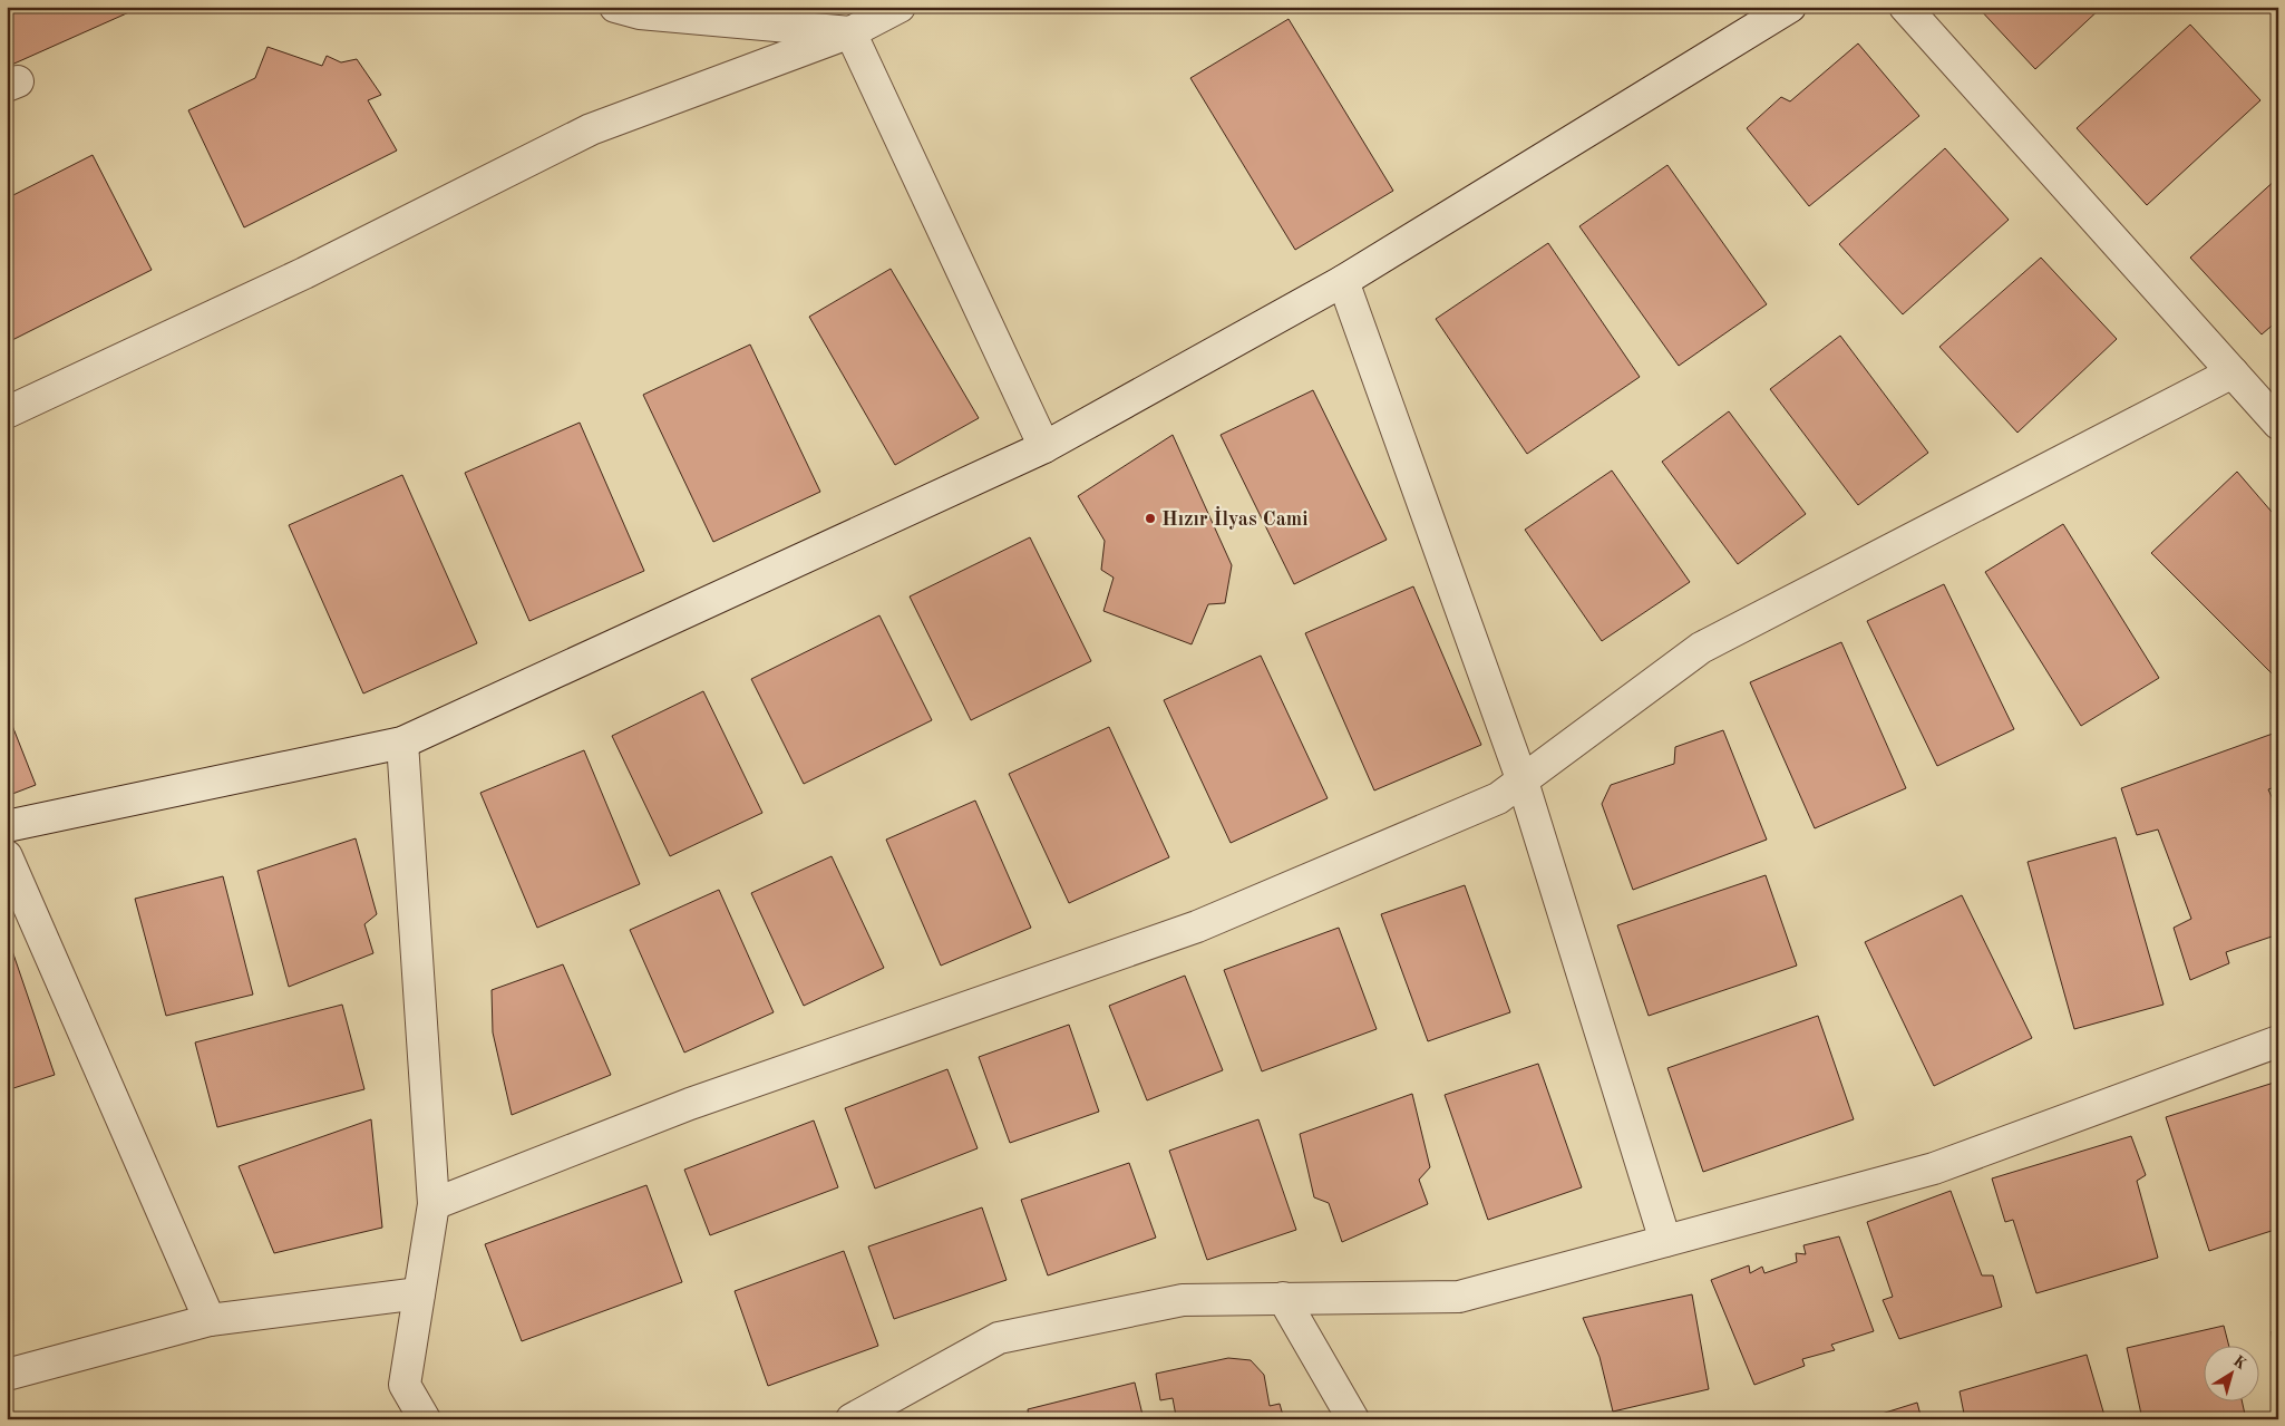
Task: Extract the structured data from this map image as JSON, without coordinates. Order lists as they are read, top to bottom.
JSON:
{
  "places": ["Hızır İlyas Cami"],
  "north": "top right"
}
